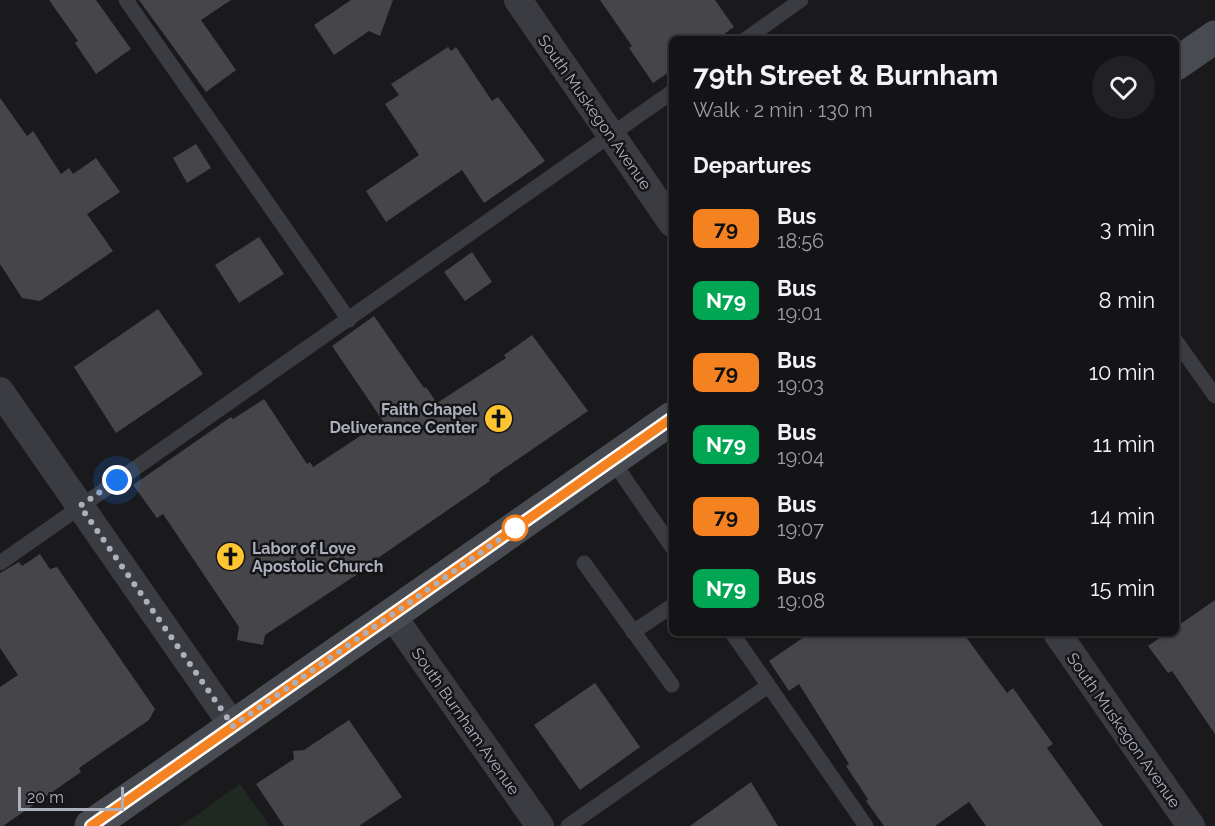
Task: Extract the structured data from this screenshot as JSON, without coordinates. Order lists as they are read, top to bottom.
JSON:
{
  "streets": {
    "street": ["South Muskegon Avenue", "South Burnham Avenue"]
  },
  "places": {
    "church": ["Faith Chapel Deliverance Center", "Labor of Love Apostolic Church"]
  },
  "lines": ["bus line 79"],
  "scale_bar": "20 m",
  "page": {
    "heading": [
      ["79th Street & Burnham", "Walk · 2 min · 130 m"],
      "Departures"
    ],
    "list": [
      {
        "mark": "79",
        "name": "Bus",
        "note": "18:56",
        "value": "3 min"
      },
      {
        "mark": "N79",
        "name": "Bus",
        "note": "19:01",
        "value": "8 min"
      },
      {
        "mark": "79",
        "name": "Bus",
        "note": "19:03",
        "value": "10 min"
      },
      {
        "mark": "N79",
        "name": "Bus",
        "note": "19:04",
        "value": "11 min"
      },
      {
        "mark": "79",
        "name": "Bus",
        "note": "19:07",
        "value": "14 min"
      },
      {
        "mark": "N79",
        "name": "Bus",
        "note": "19:08",
        "value": "15 min"
      }
    ],
    "scale": "20 m"
  }
}
